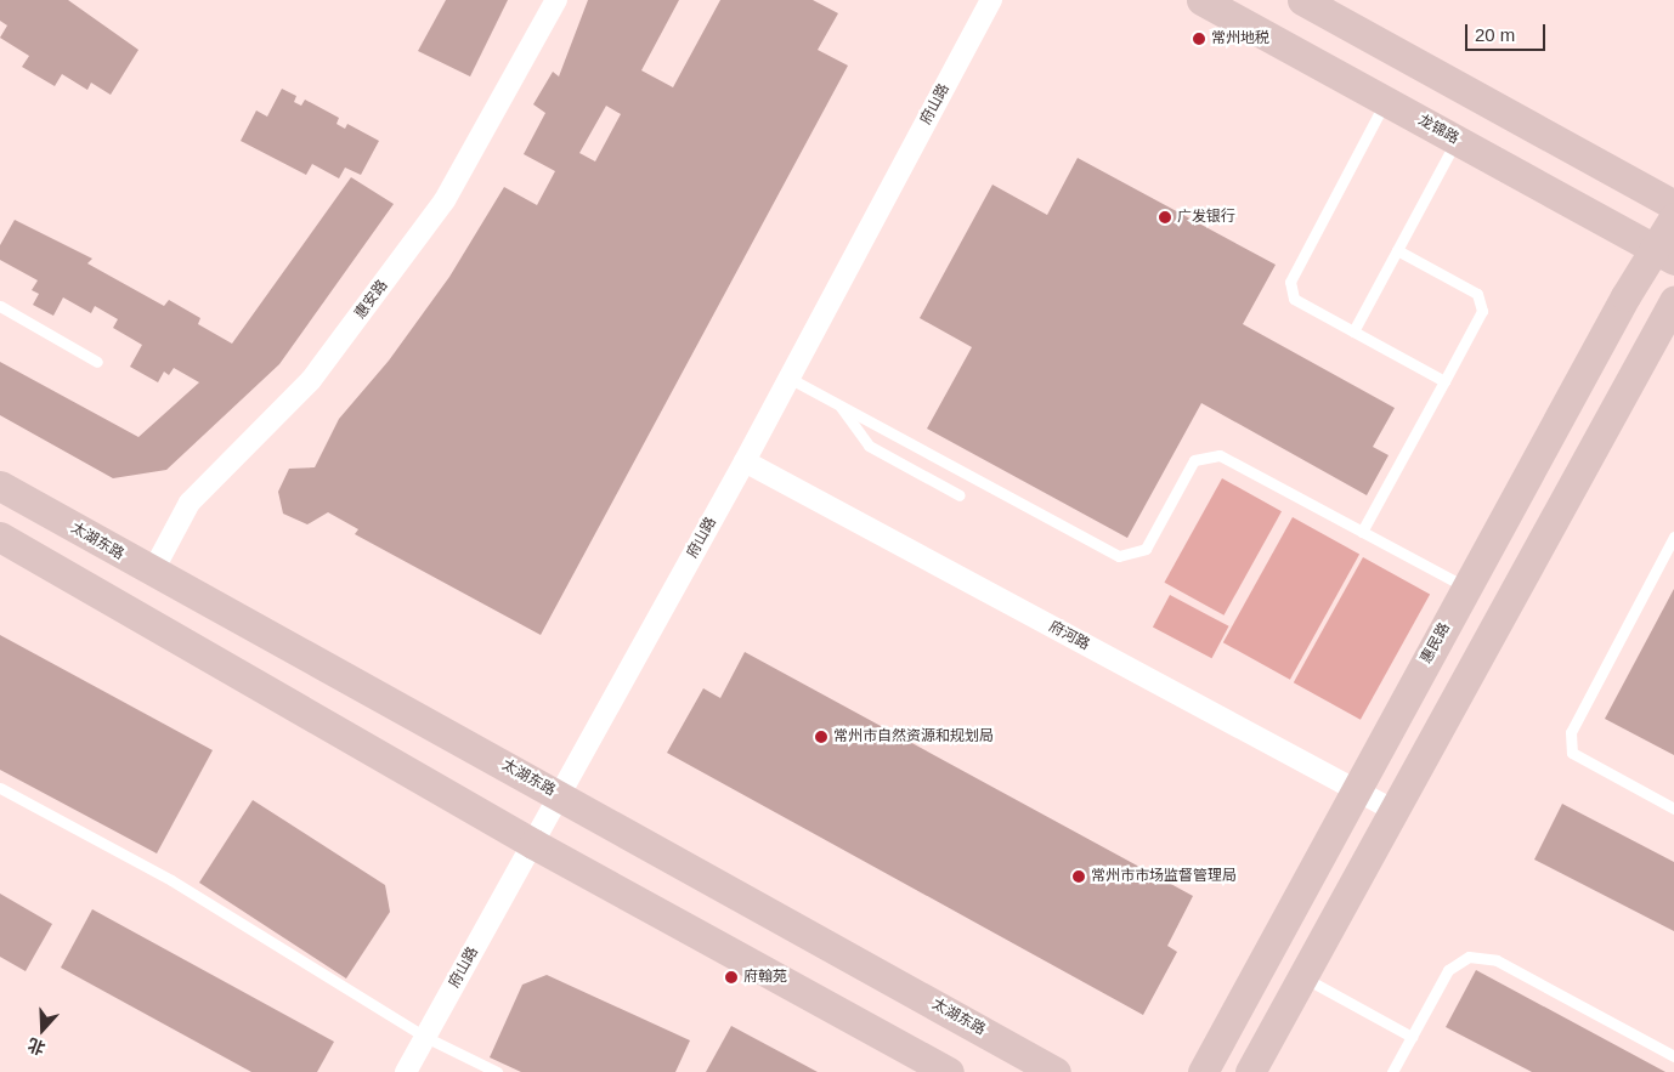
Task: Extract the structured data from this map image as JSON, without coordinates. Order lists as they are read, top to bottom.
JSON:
{
  "streets": {
    "main road": ["龙锦路", "太湖东路", "惠民路"],
    "street": ["府山路", "惠安路", "府河路"]
  },
  "crossings": [
    ["府山路", "太湖东路"],
    ["府山路", "府河路"],
    ["龙锦路", "惠民路"],
    ["惠安路", "太湖东路"],
    ["府河路", "惠民路"]
  ],
  "places": [
    "常州地税",
    "广发银行",
    "常州市自然资源和规划局",
    "常州市市场监督管理局",
    "府翰苑"
  ],
  "scale_bar": "20 m",
  "north": "bottom"
}
